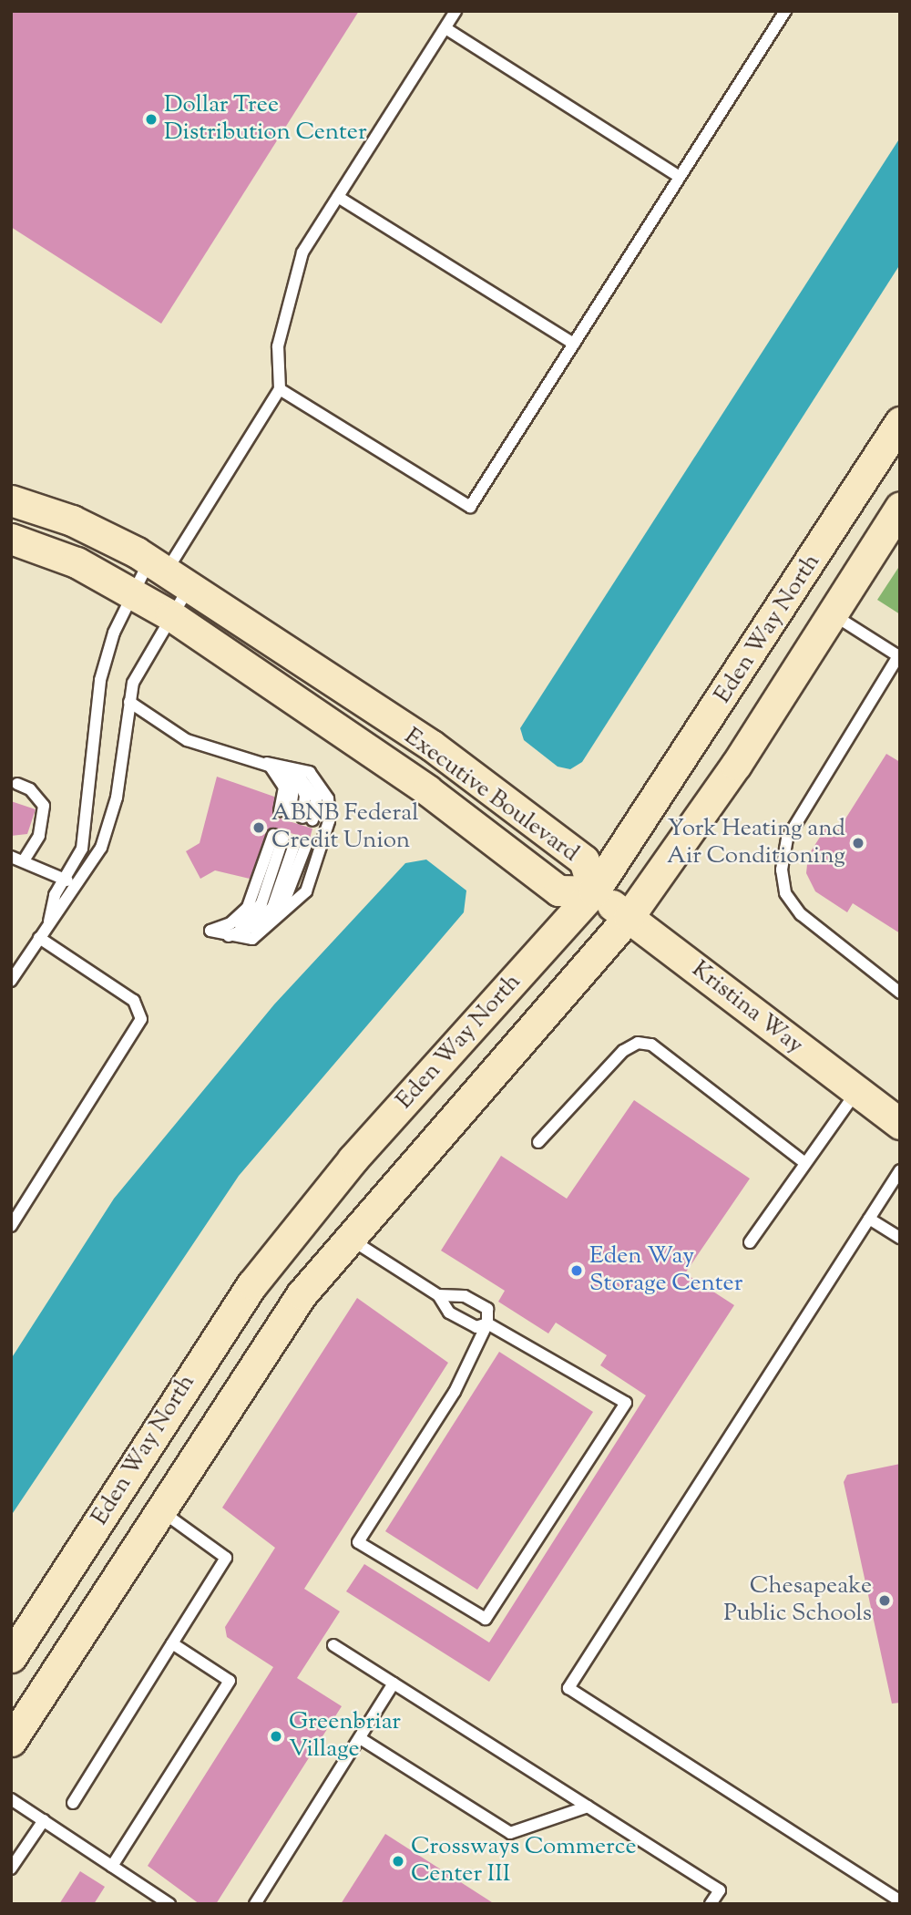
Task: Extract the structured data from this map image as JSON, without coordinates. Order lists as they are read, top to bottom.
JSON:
{
  "streets": {
    "street": ["Eden Way North", "Executive Boulevard", "Kristina Way"]
  },
  "crossings": [
    ["Eden Way North", "Executive Boulevard"],
    ["Eden Way North", "Kristina Way"],
    ["Executive Boulevard", "Kristina Way"]
  ],
  "places": [
    "Dollar Tree Distribution Center",
    "ABNB Federal Credit Union",
    "York Heating and Air Conditioning",
    "Eden Way Storage Center",
    "Chesapeake Public Schools",
    "Greenbriar Village",
    "Crossways Commerce Center III"
  ]
}
